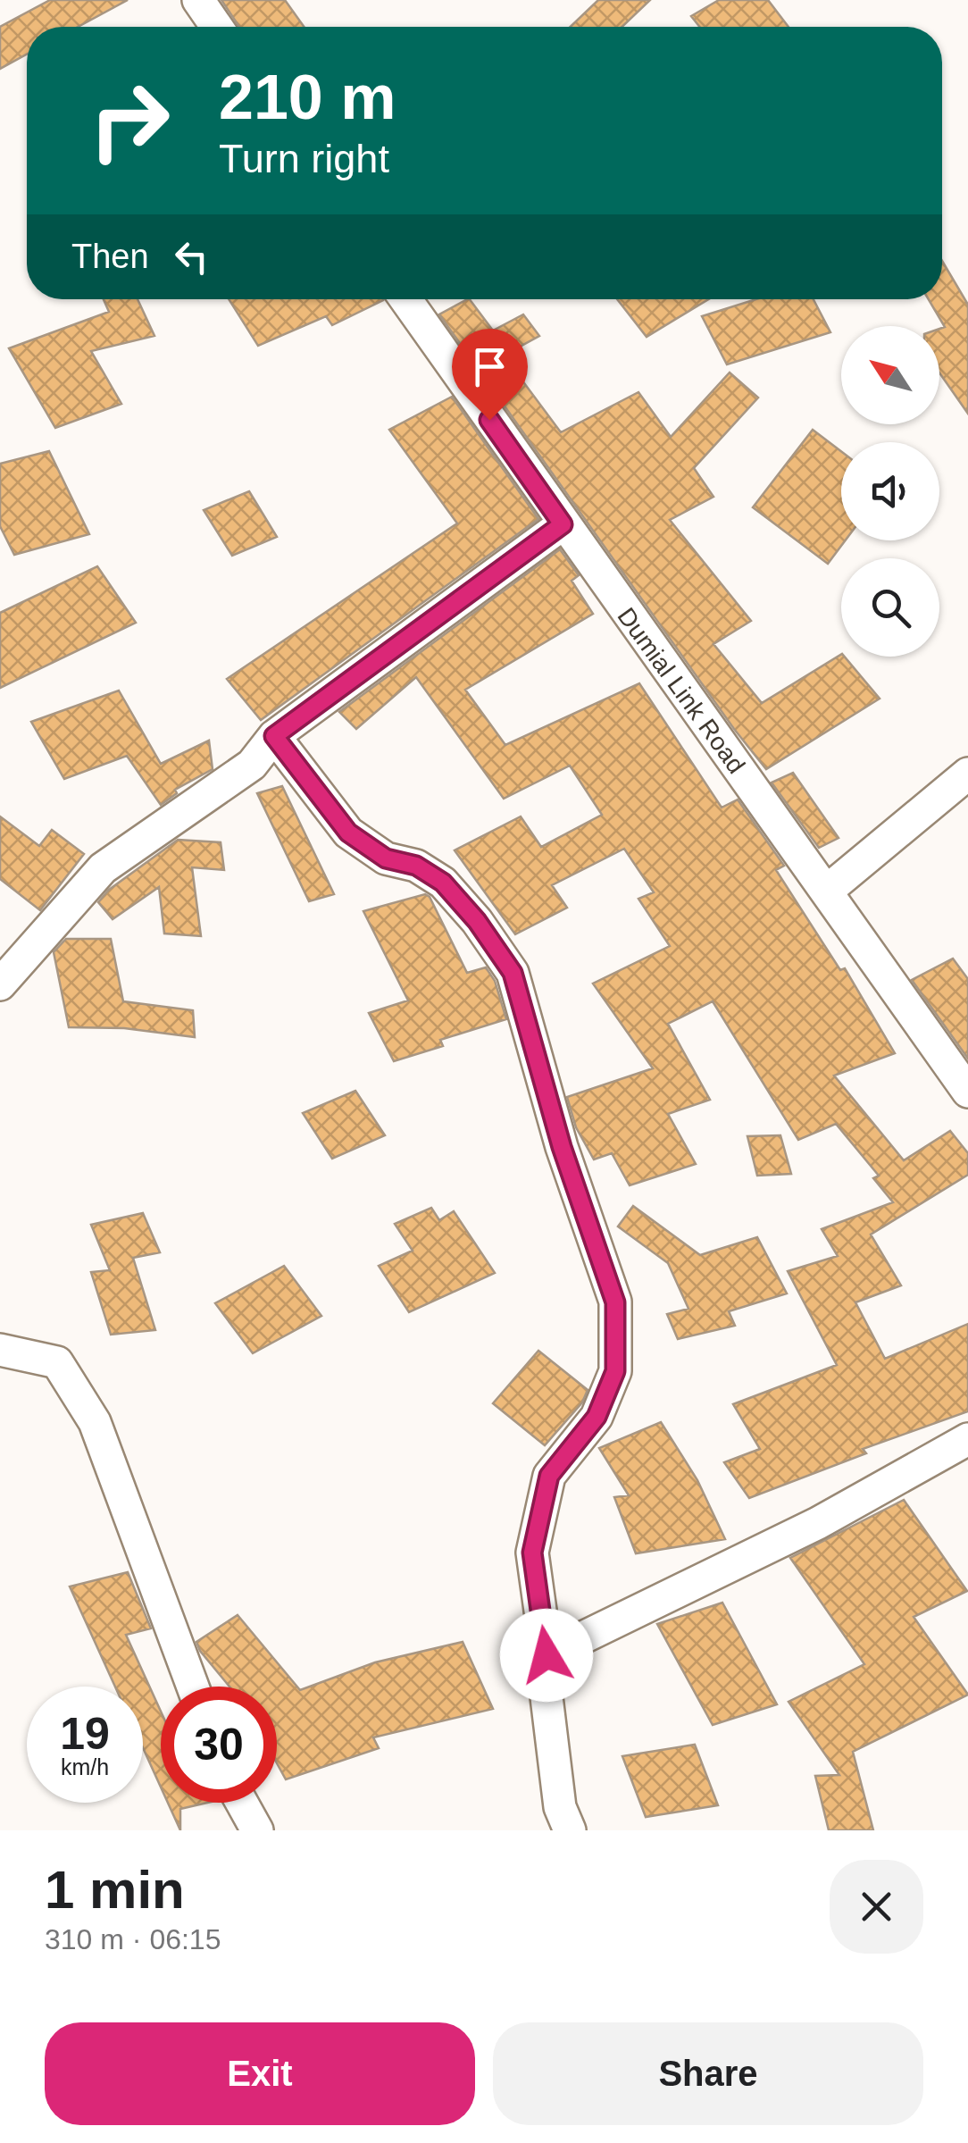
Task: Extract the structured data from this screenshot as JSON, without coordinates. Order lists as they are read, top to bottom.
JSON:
{
  "streets": {
    "street": ["Dumial Link Road"]
  },
  "north": "top left",
  "page": {
    "turn": ["210 m", "Turn right"],
    "then": "Then",
    "speed": "19 km/h",
    "limit": "30",
    "heading": ["1 min", "310 m · 06:15"],
    "buttons": ["Exit", "Share"]
  }
}
